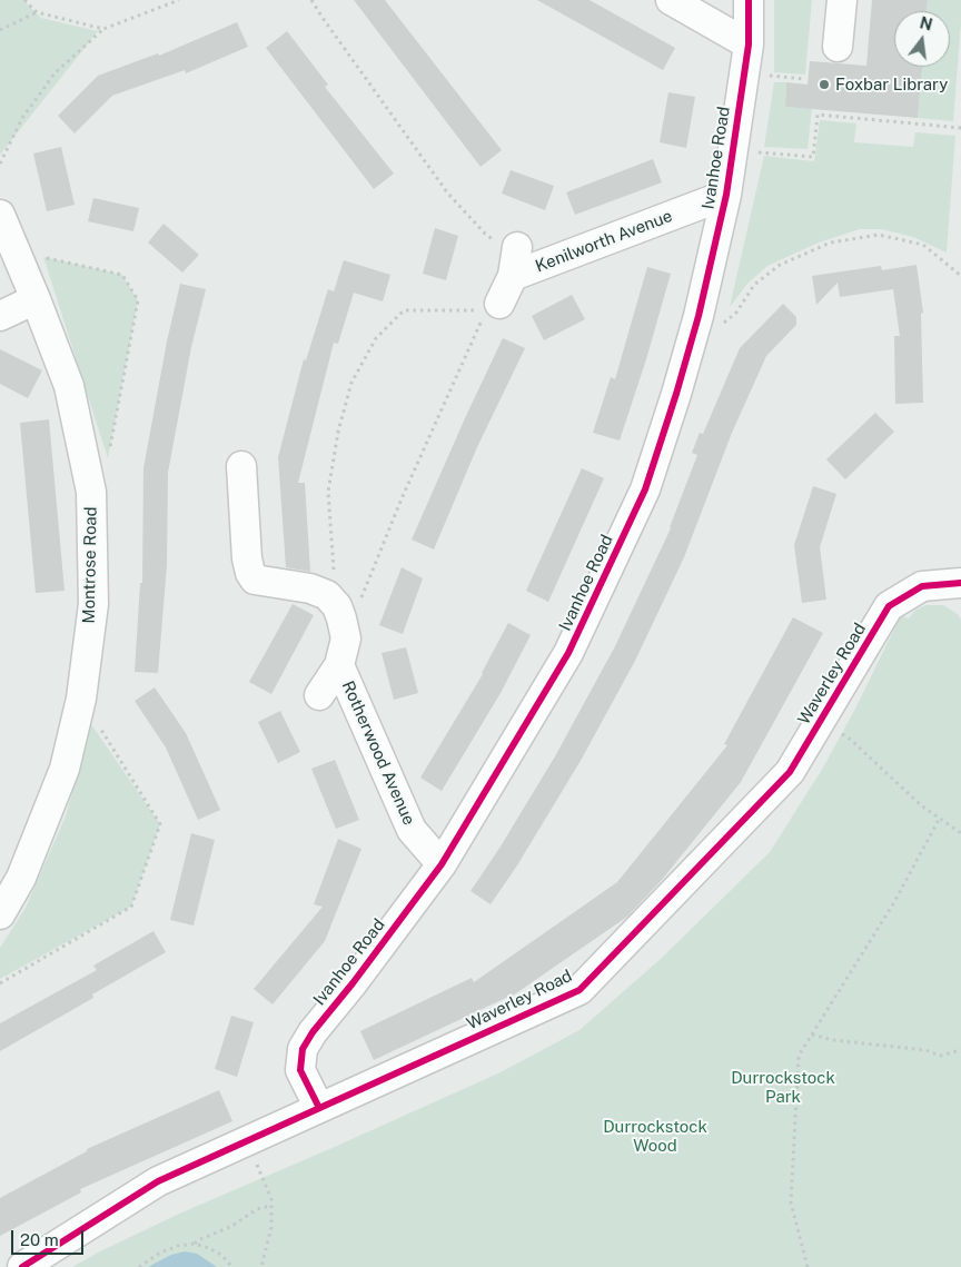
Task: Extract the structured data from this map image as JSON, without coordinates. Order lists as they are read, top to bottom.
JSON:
{
  "streets": {
    "street": [
      "Ivanhoe Road",
      "Kenilworth Avenue",
      "Montrose Road",
      "Waverley Road",
      "Rotherwood Avenue"
    ]
  },
  "crossings": [
    ["Ivanhoe Road", "Kenilworth Avenue"],
    ["Ivanhoe Road", "Waverley Road"],
    ["Ivanhoe Road", "Rotherwood Avenue"]
  ],
  "parks": ["Durrockstock Park", "Durrockstock Wood"],
  "places": ["Foxbar Library"],
  "scale_bar": "20 m",
  "north": "top"
}
